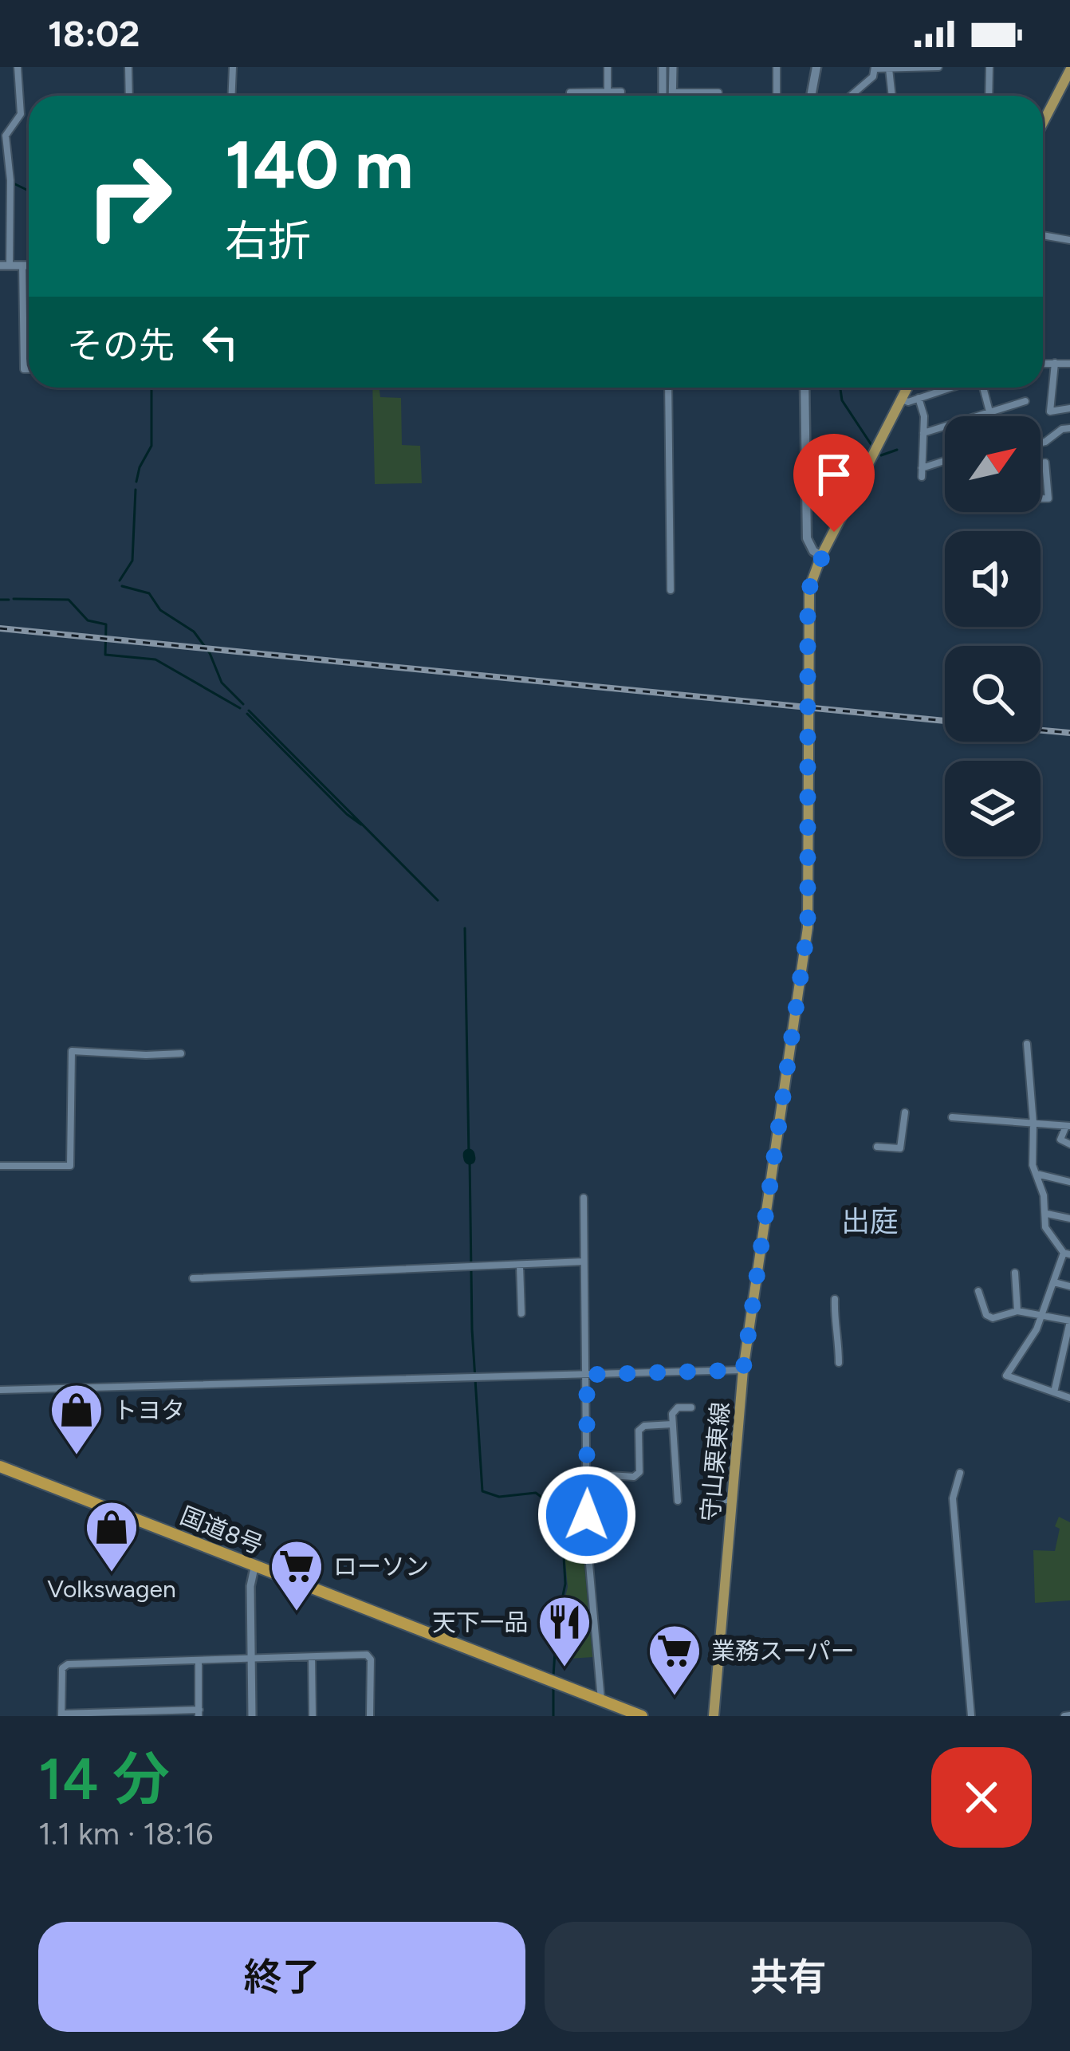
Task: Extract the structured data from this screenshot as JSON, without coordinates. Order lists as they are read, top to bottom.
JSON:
{
  "streets": {
    "highway": ["国道8号"],
    "main road": ["守山栗東線"]
  },
  "districts": ["出庭"],
  "places": {
    "shop": ["トヨタ", "Volkswagen"],
    "supermarket": ["ローソン", "業務スーパー"],
    "restaurant": ["天下一品"]
  },
  "north": "top right",
  "page": {
    "status": "18:02",
    "turn": ["140 m", "右折"],
    "then": "その先",
    "heading": ["14 分", "1.1 km · 18:16"],
    "buttons": ["終了", "共有"]
  }
}
